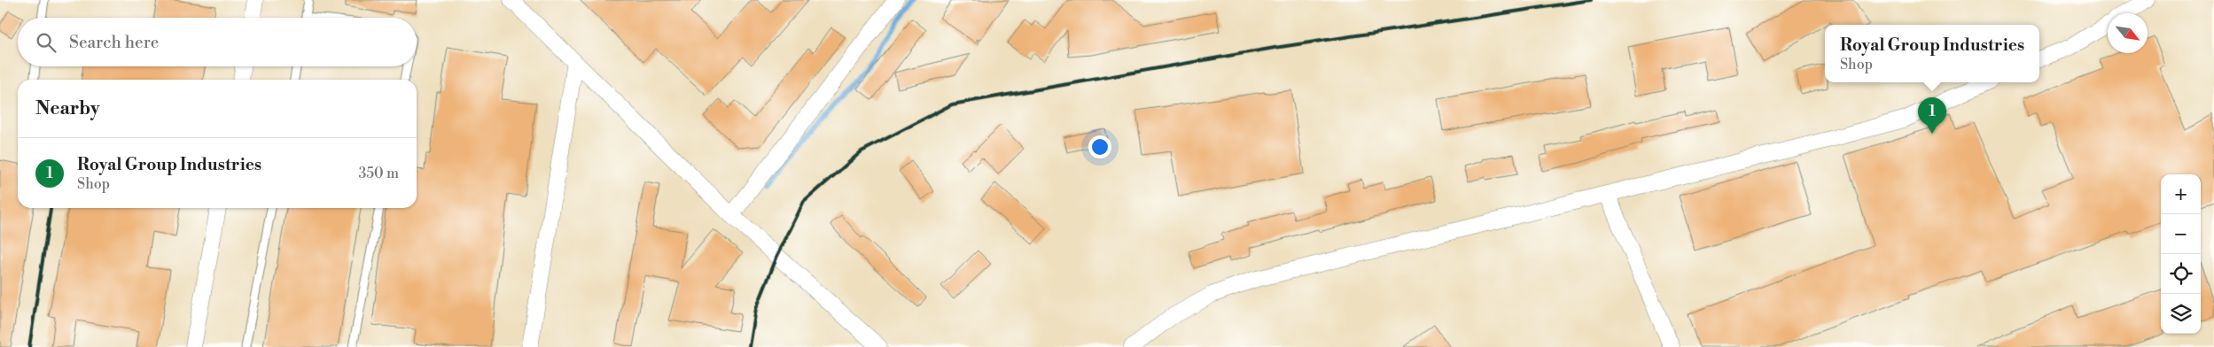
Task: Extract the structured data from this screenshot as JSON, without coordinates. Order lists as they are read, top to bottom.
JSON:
{
  "north": "bottom right",
  "page": {
    "search": "Search here",
    "popup": ["Royal Group Industries", "Shop"],
    "heading": "Nearby",
    "pins": "1",
    "list": [
      {
        "mark": "1",
        "name": "Royal Group Industries",
        "note": "Shop",
        "value": "350 m"
      }
    ],
    "map_buttons": ["+", "−"]
  }
}
